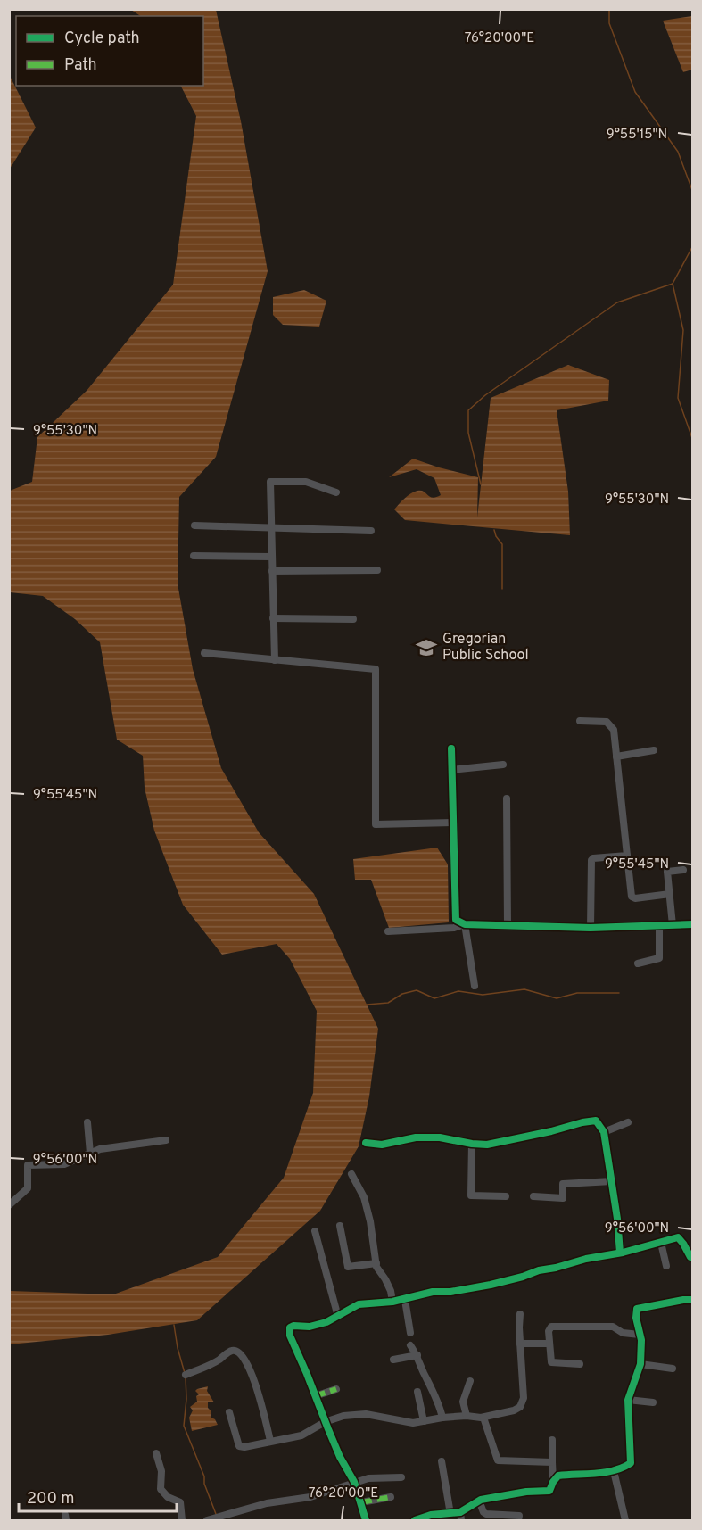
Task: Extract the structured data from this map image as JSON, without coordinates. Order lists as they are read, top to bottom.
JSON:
{
  "places": {
    "school or university": ["Gregorian Public School"]
  },
  "legend": ["Cycle path", "Path"],
  "scale_bar": "200 m",
  "coordinates": [
    "76°20'00\"E",
    "9°55'15\"N",
    "9°55'30\"N",
    "9°55'45\"N",
    "9°56'00\"N"
  ]
}
